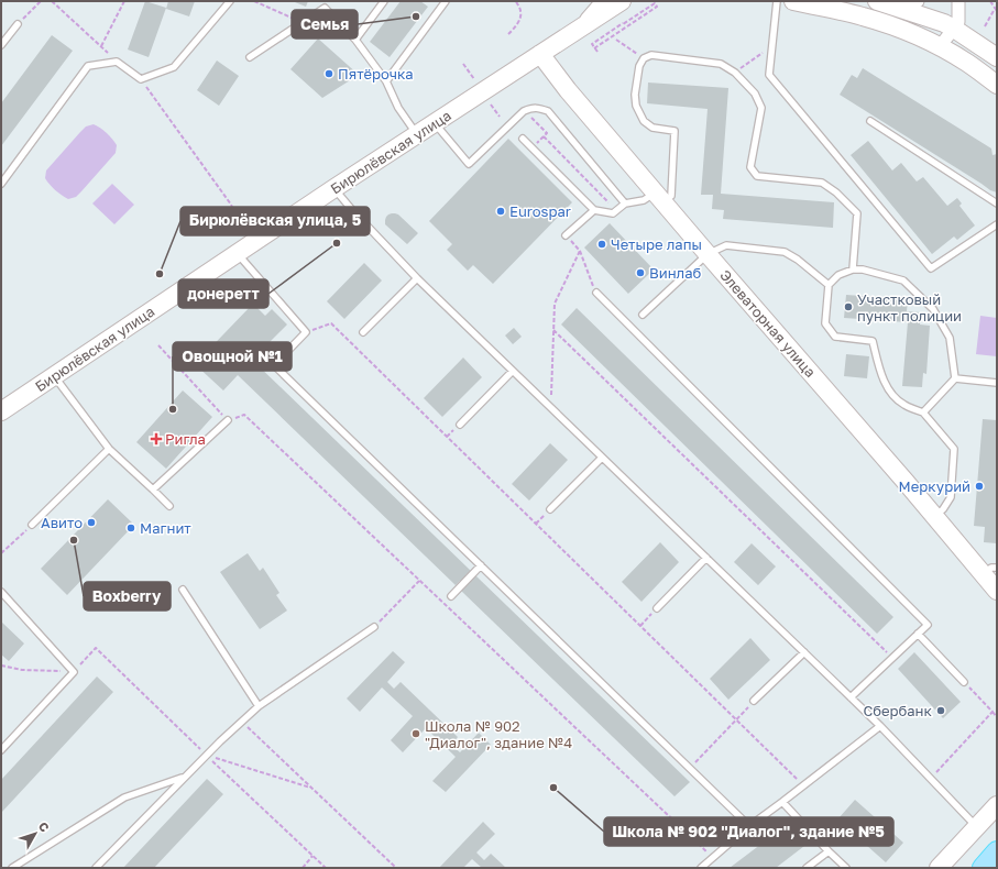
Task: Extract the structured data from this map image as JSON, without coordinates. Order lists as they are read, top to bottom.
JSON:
{
  "streets": {
    "street": ["Бирюлёвская улица", "Элеваторная улица"]
  },
  "crossings": [
    ["Бирюлёвская улица", "Элеваторная улица"]
  ],
  "places": {
    "other": [
      "Семья",
      "Пятёрочка",
      "Eurospar",
      "донеретт",
      "Четыре лапы",
      "Винлаб",
      "Бирюлёвская улица, 5",
      "Участковый пункт полиции",
      "Овощной №1",
      "Меркурий",
      "Авито",
      "Магнит",
      "Boxberry",
      "Сбербанк",
      "Школа № 902 \"Диалог\", здание №4",
      "Школа № 902 \"Диалог\", здание №5"
    ],
    "health": ["Ригла"]
  },
  "north": "top right"
}
